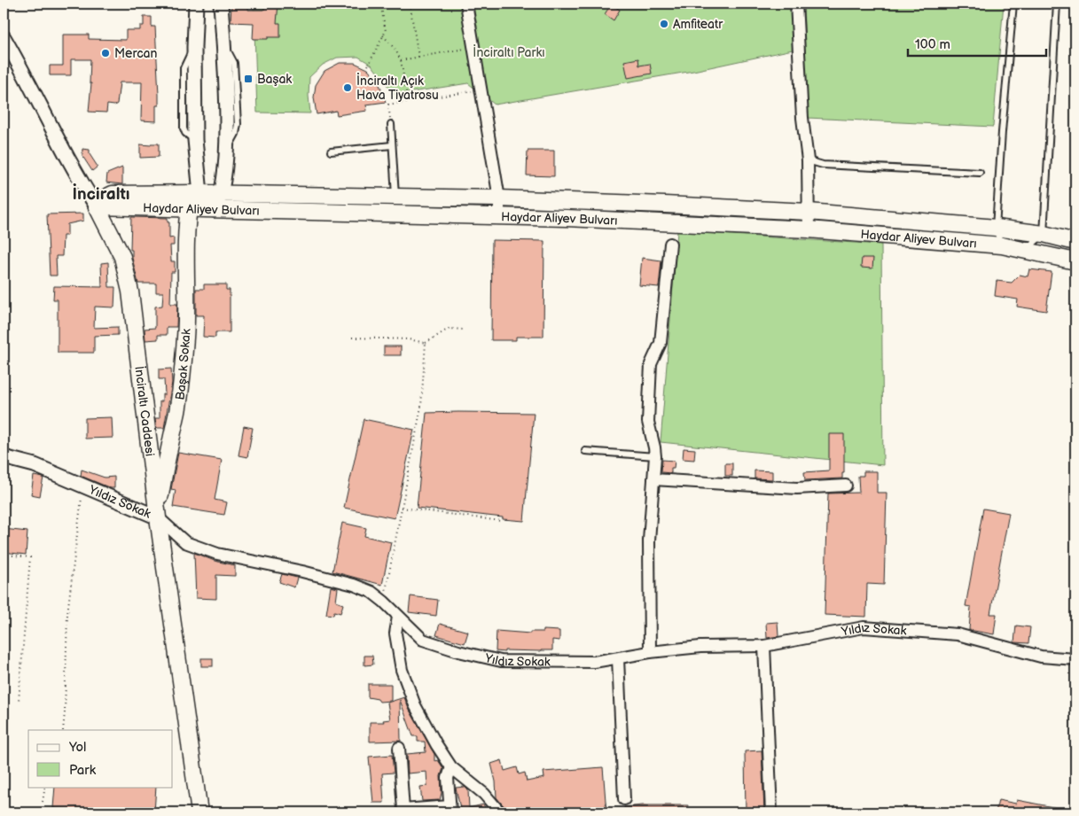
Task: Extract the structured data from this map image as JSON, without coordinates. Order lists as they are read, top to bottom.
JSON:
{
  "streets": {
    "main road": ["Haydar Aliyev Bulvarı", "Başak Sokak", "İnciraltı Caddesi"],
    "street": ["Yıldız Sokak"]
  },
  "crossings": [
    ["Haydar Aliyev Bulvarı", "Başak Sokak"],
    ["Haydar Aliyev Bulvarı", "İnciraltı Caddesi"],
    ["Başak Sokak", "İnciraltı Caddesi"],
    ["Başak Sokak", "Yıldız Sokak"],
    ["İnciraltı Caddesi", "Yıldız Sokak"]
  ],
  "districts": ["İnciraltı"],
  "parks": ["İnciraltı Parkı"],
  "places": {
    "other": ["Amfiteatr", "Mercan", "İnciraltı Açık Hava Tiyatrosu"],
    "transit": ["Başak"]
  },
  "legend": ["Yol", "Park"],
  "scale_bar": "100 m"
}
